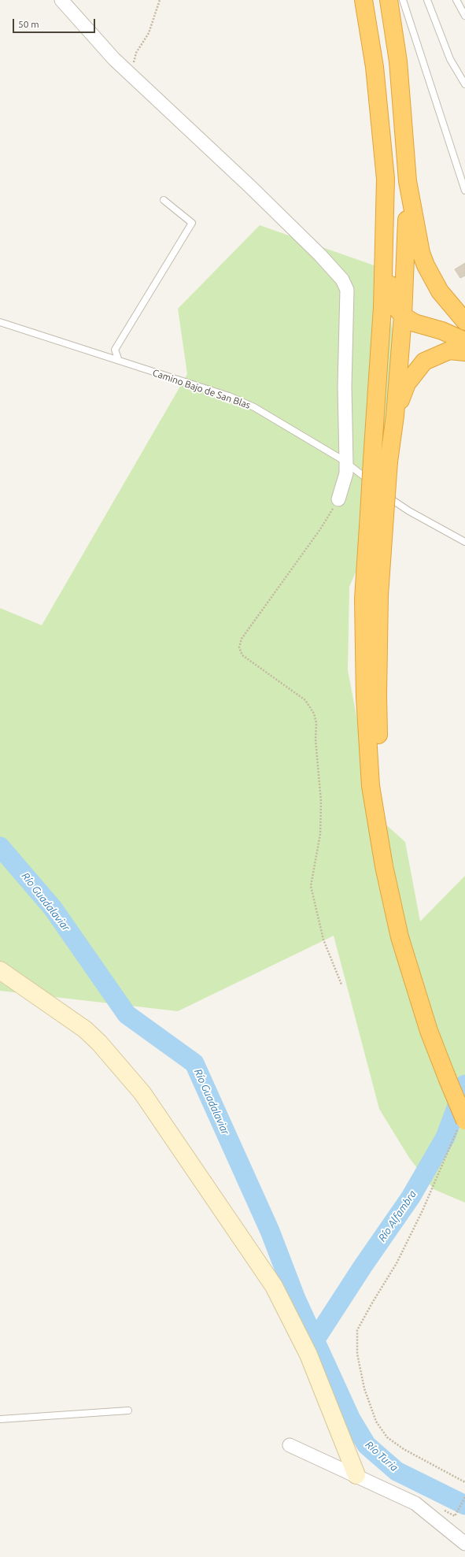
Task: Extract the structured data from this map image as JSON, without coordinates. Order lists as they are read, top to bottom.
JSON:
{
  "streets": {
    "lane": ["Camino Bajo de San Blas"]
  },
  "water": ["Río Guadalaviar", "Río Alfambra", "Río Turia"],
  "scale_bar": "50 m"
}
